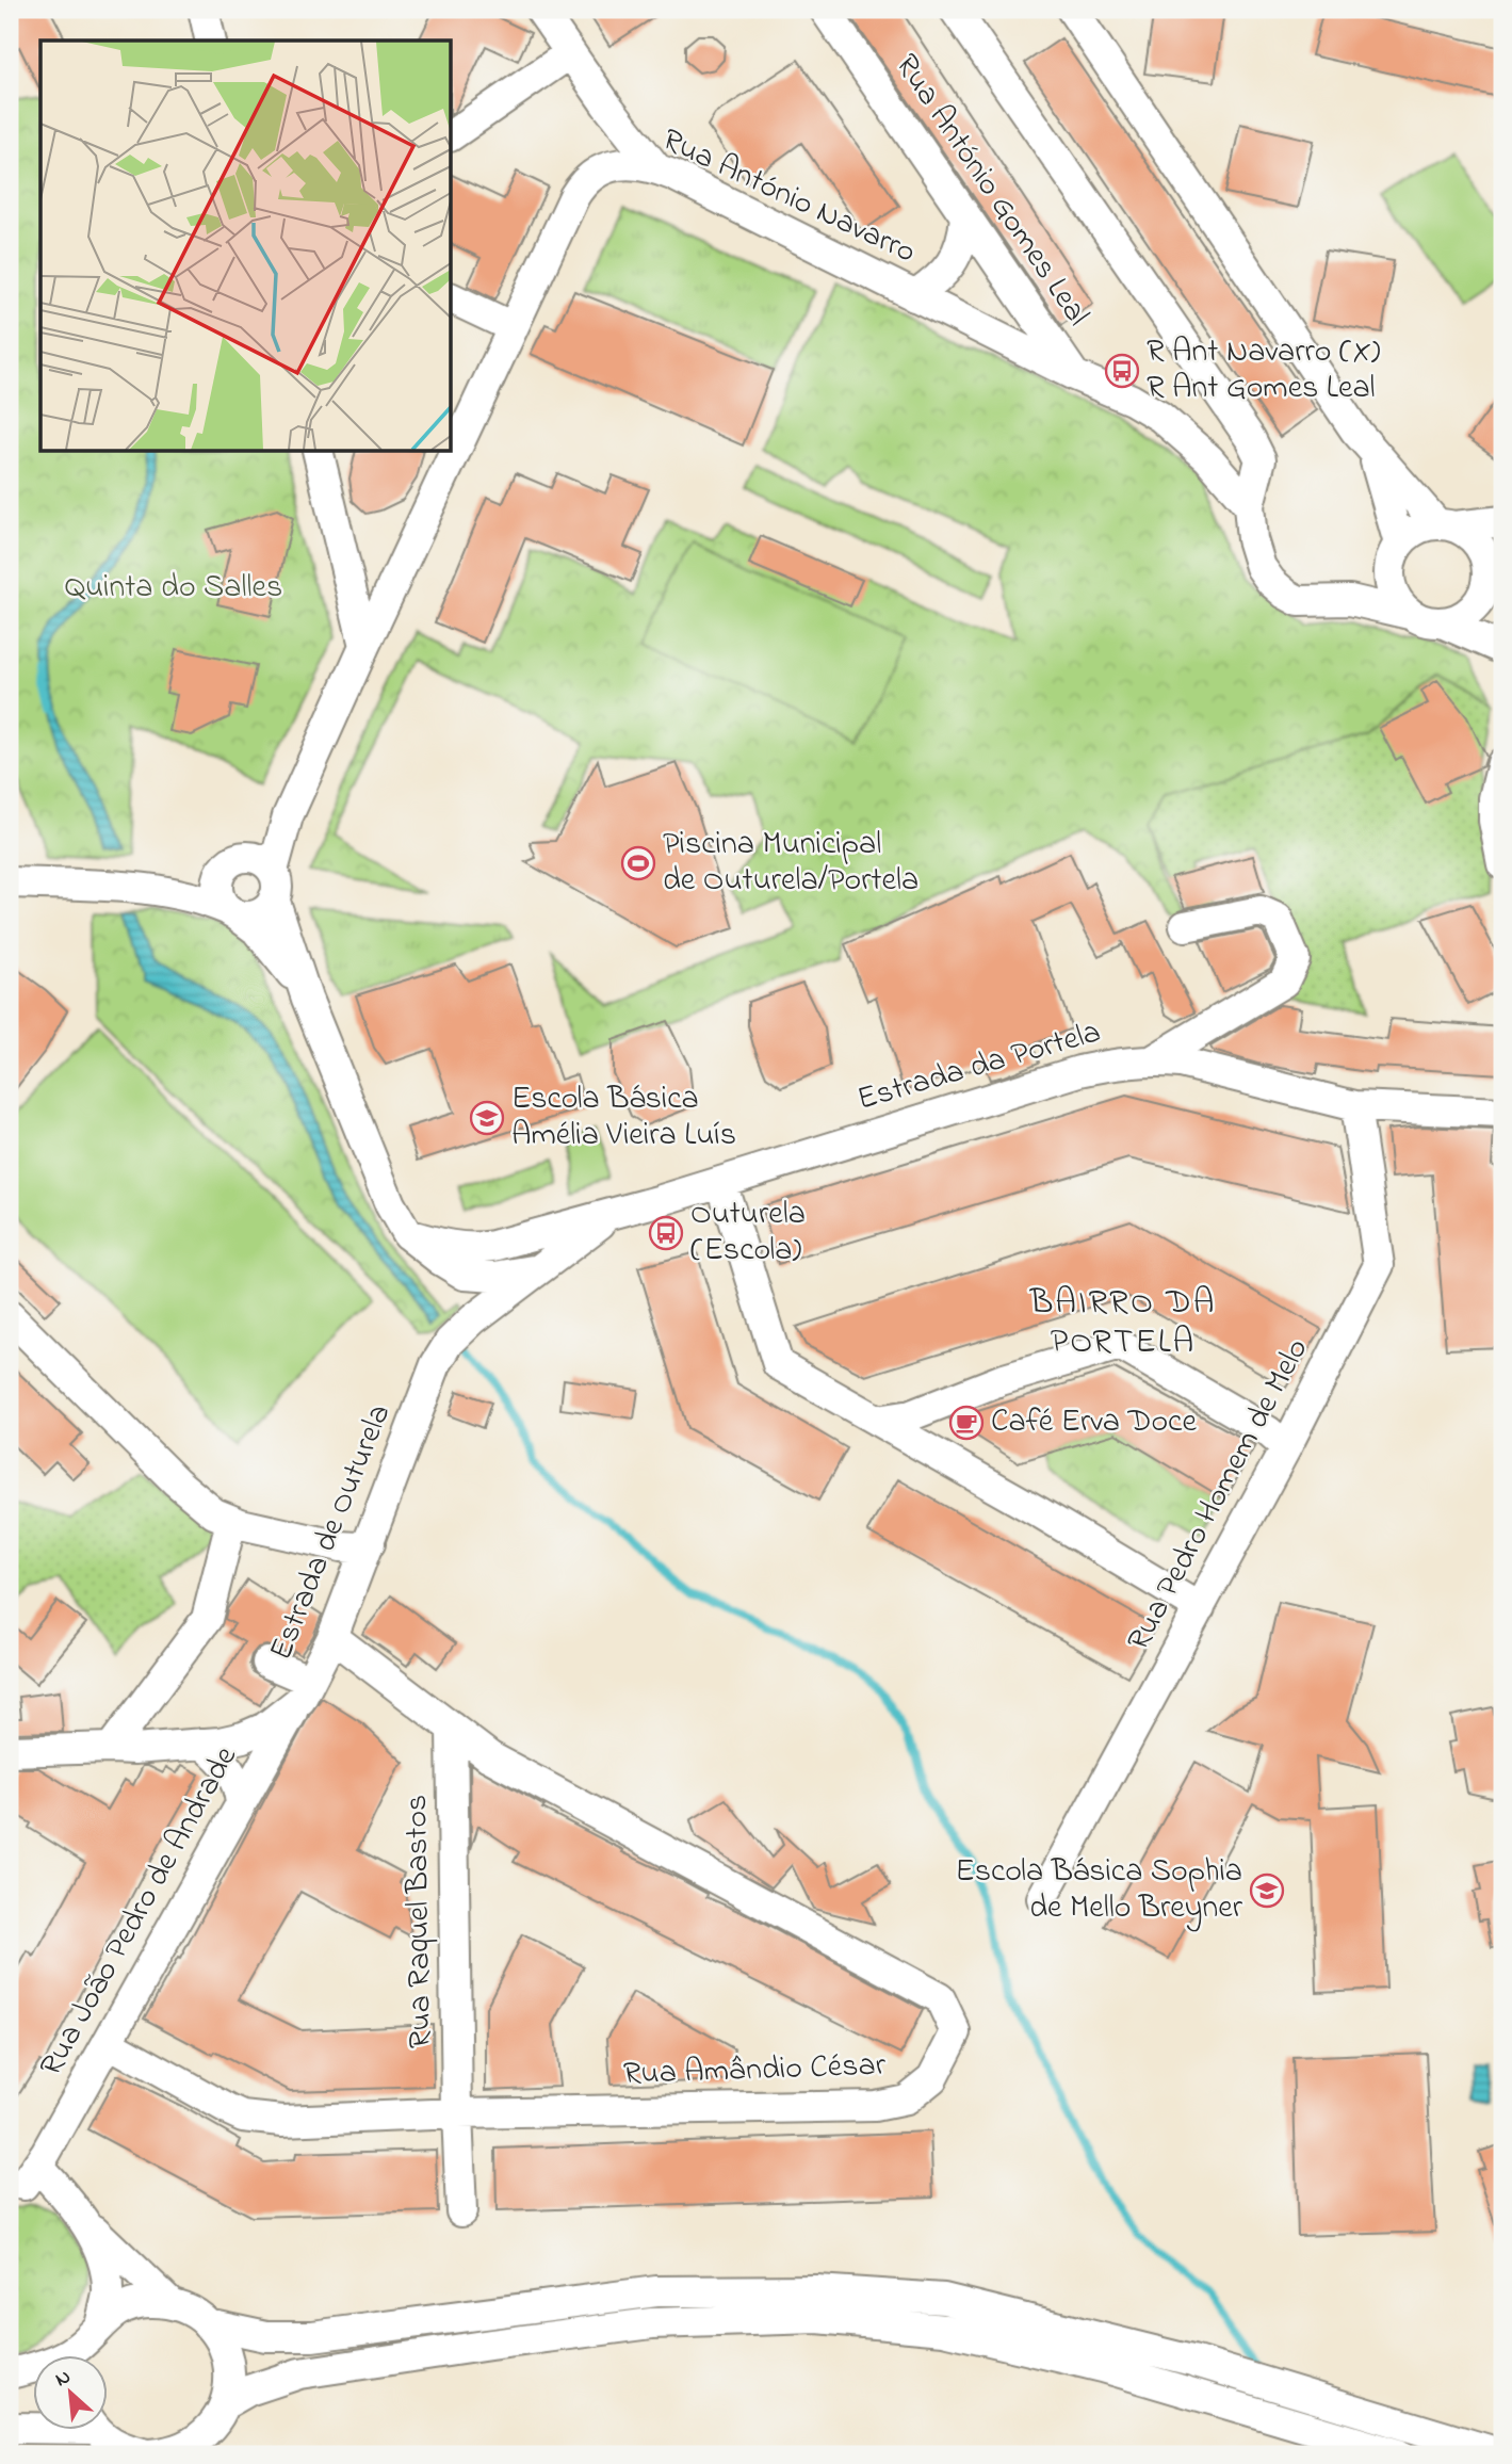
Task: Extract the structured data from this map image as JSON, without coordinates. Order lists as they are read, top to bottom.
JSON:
{
  "streets": {
    "street": [
      "Rua António Gomes Leal",
      "Rua António Navarro",
      "Estrada da Portela",
      "Rua Pedro Homem de Melo",
      "Estrada de Outurela",
      "Rua João Pedro de Andrade",
      "Rua Raquel Bastos",
      "Rua Amândio César"
    ]
  },
  "crossings": [
    ["Rua António Gomes Leal", "Rua António Navarro"],
    ["Estrada da Portela", "Rua Pedro Homem de Melo"],
    ["Estrada da Portela", "Estrada de Outurela"],
    ["Estrada de Outurela", "Rua João Pedro de Andrade"],
    ["Estrada de Outurela", "Rua Amândio César"],
    ["Rua João Pedro de Andrade", "Rua Amândio César"],
    ["Rua Raquel Bastos", "Rua Amândio César"]
  ],
  "districts": ["BAIRRO DA PORTELA"],
  "parks": ["Quinta do Salles"],
  "places": {
    "bus stop": ["R Ant Navarro (X) R Ant Gomes Leal", "Outurela (Escola)"],
    "sports": ["Piscina Municipal de Outurela/Portela"],
    "school or university": ["Escola Básica Amélia Vieira Luís", "Escola Básica Sophia de Mello Breyner"],
    "cafe": ["Café Erva Doce"]
  },
  "north": "top left"
}
